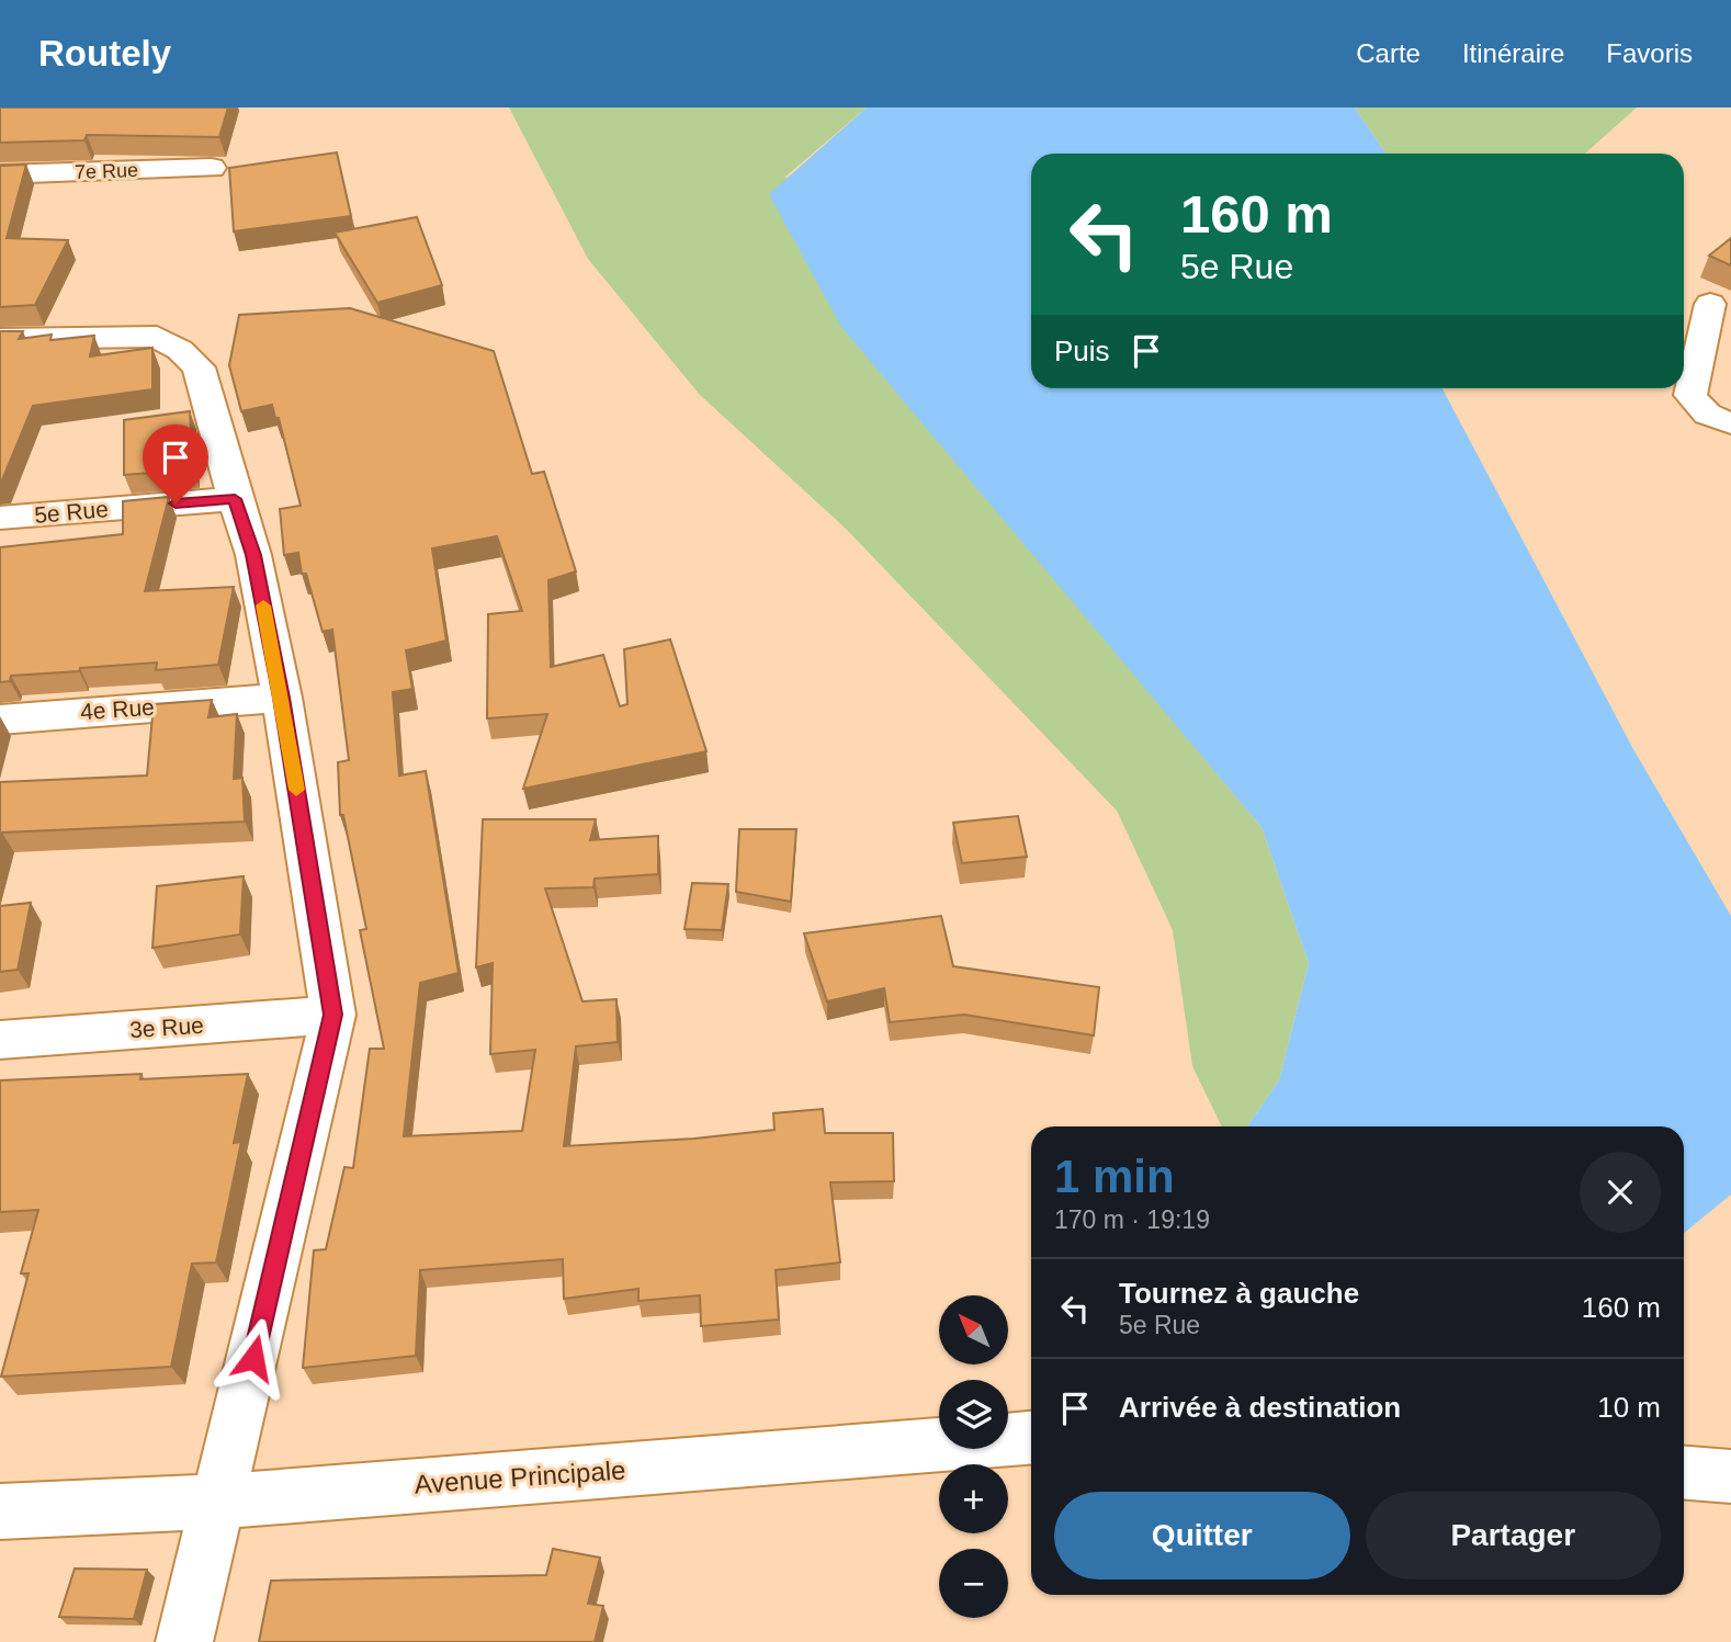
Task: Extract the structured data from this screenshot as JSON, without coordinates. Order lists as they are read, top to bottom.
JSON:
{
  "streets": {
    "street": [
      "7e Rue",
      "5e Rue",
      "4e Rue",
      "3e Rue",
      "Avenue Principale"
    ]
  },
  "north": "top left",
  "page": {
    "header": "Routely",
    "nav": ["Carte", "Itinéraire", "Favoris"],
    "turn": ["160 m", "5e Rue"],
    "then": "Puis",
    "heading": ["1 min", "170 m · 19:19"],
    "list": [
      {
        "name": "Tournez à gauche",
        "note": "5e Rue",
        "value": "160 m"
      },
      {
        "name": "Arrivée à destination",
        "value": "10 m"
      }
    ],
    "map_buttons": ["+", "−"],
    "buttons": ["Quitter", "Partager"]
  }
}
